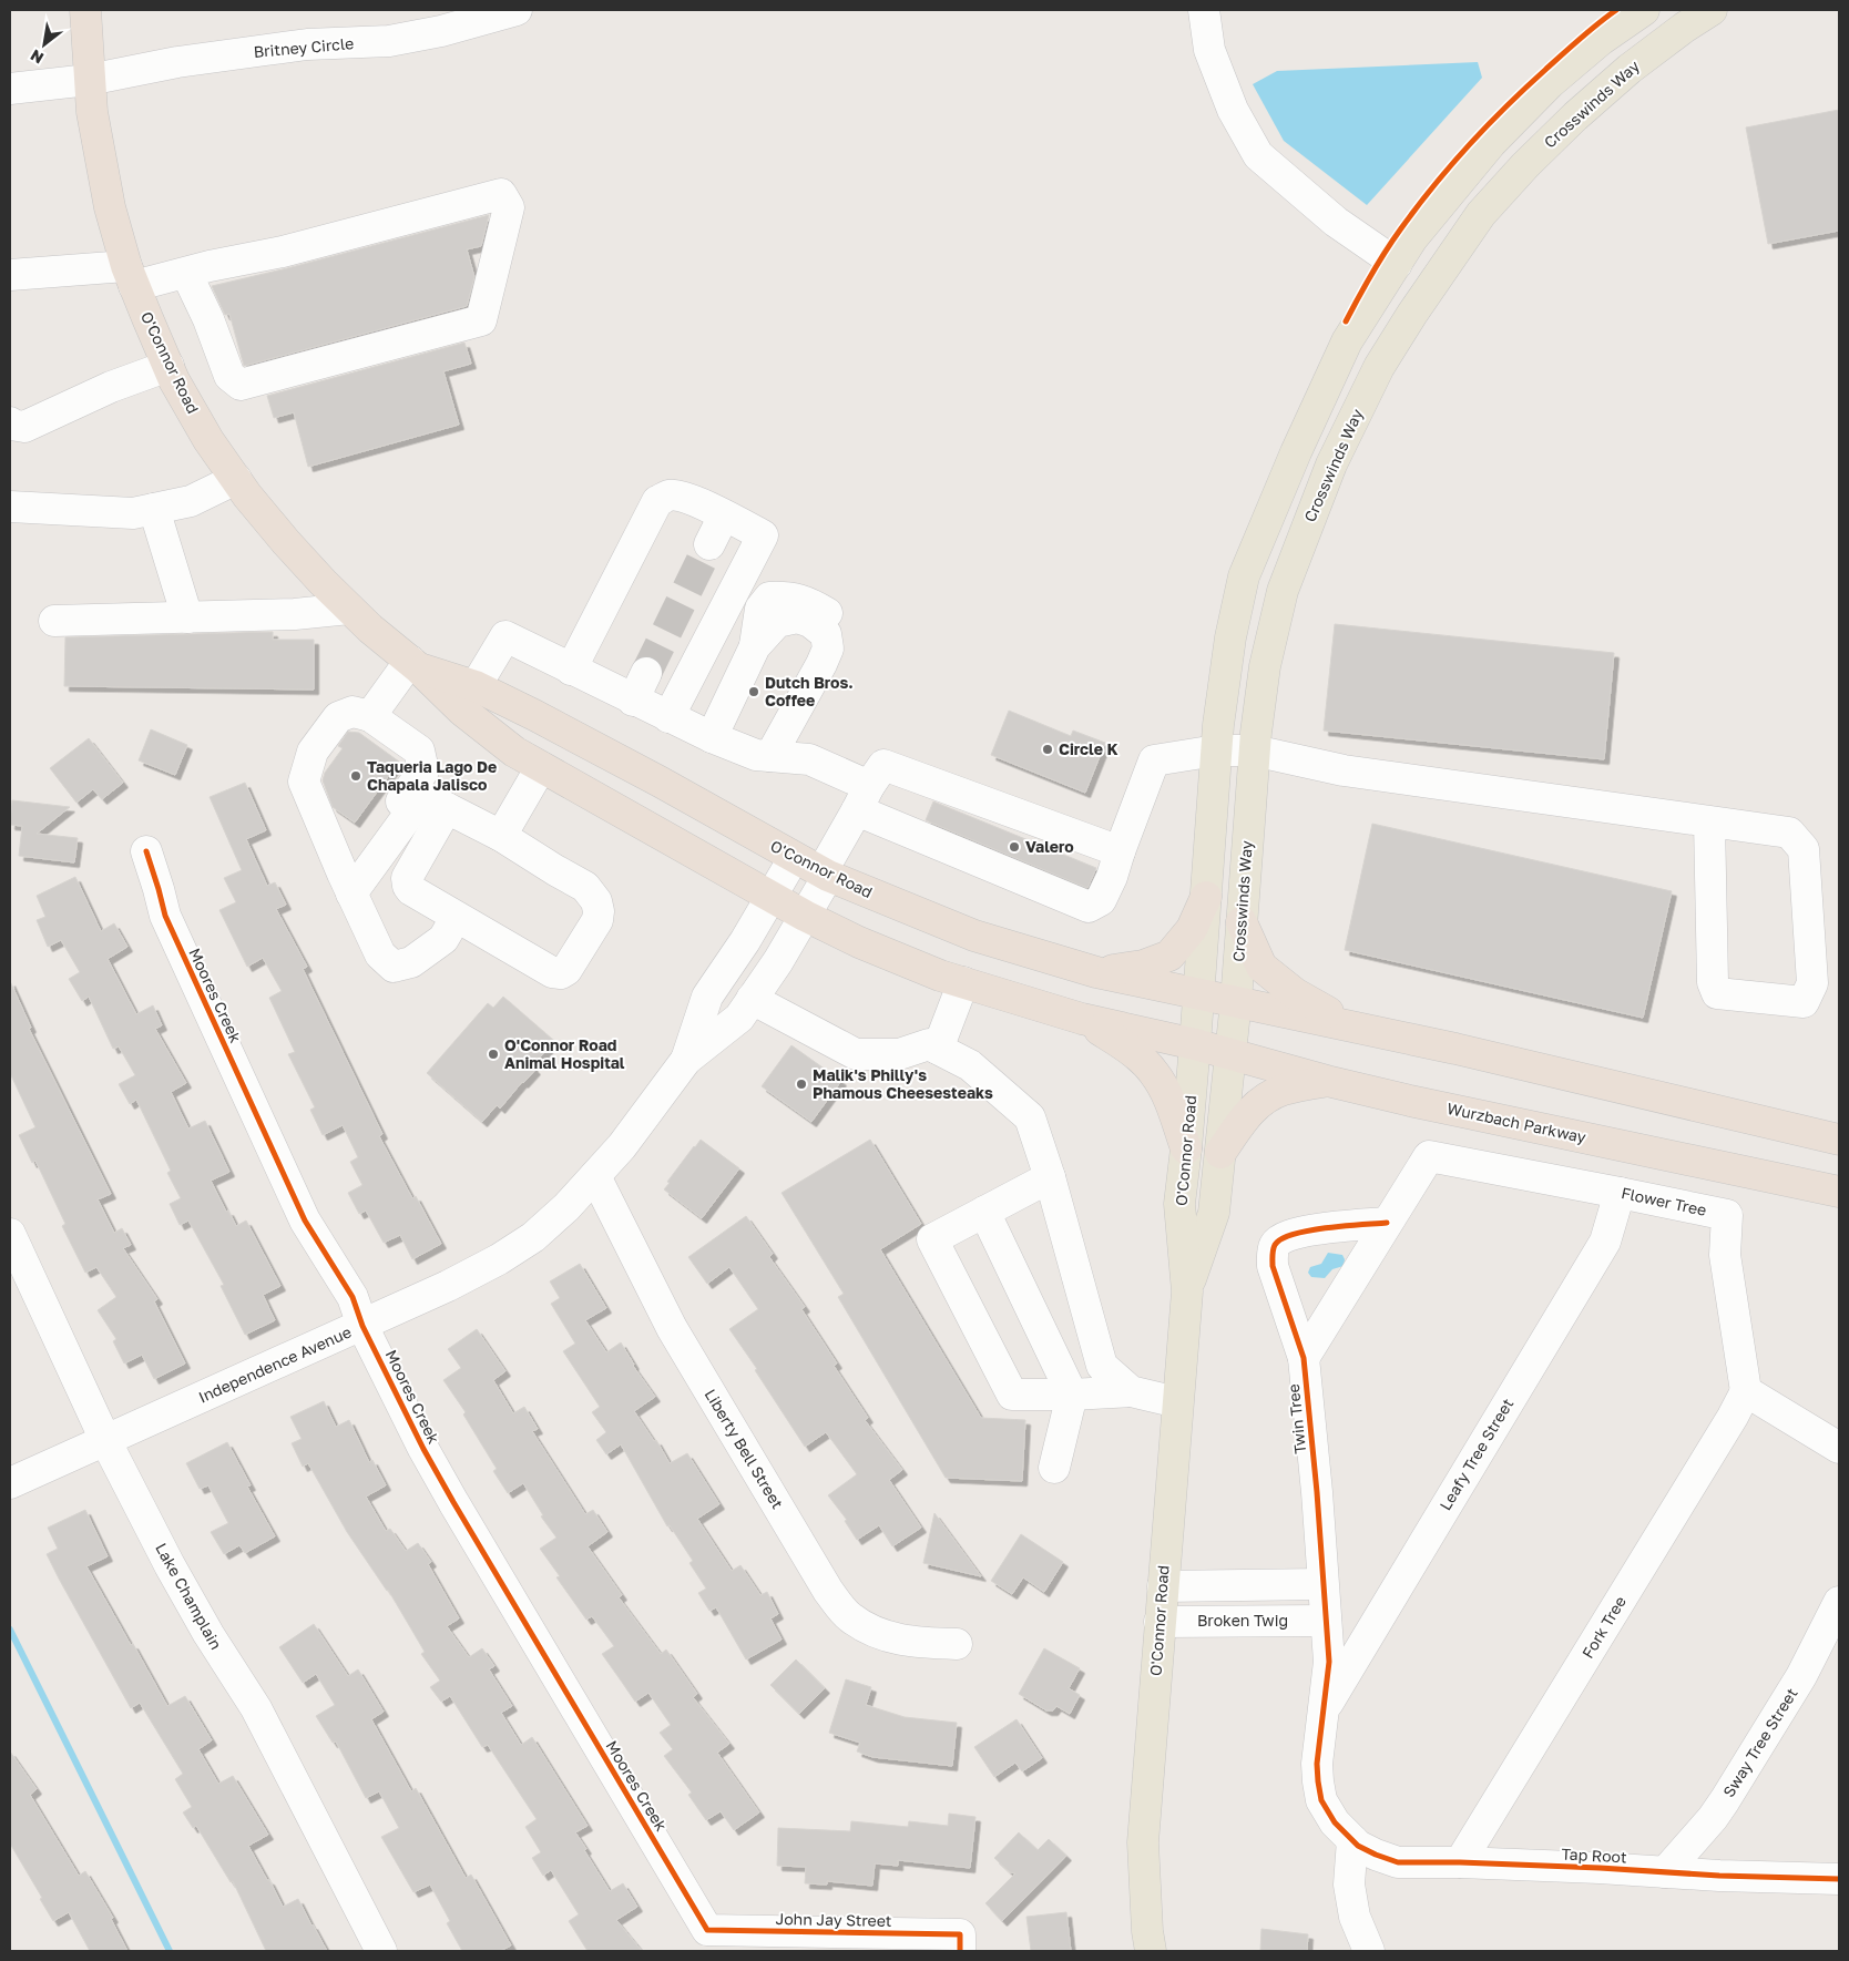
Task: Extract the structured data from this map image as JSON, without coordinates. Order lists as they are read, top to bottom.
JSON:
{
  "streets": {
    "highway": ["O'Connor Road", "Wurzbach Parkway"],
    "main road": ["Crosswinds Way"],
    "street": [
      "Britney Circle",
      "Moores Creek",
      "Flower Tree",
      "Independence Avenue",
      "Twin Tree",
      "Liberty Bell Street",
      "Leafy Tree Street",
      "Lake Champlain",
      "Broken Twig",
      "Fork Tree",
      "Sway Tree Street",
      "Tap Root",
      "John Jay Street"
    ]
  },
  "crossings": [
    ["Britney Circle", "O'Connor Road"],
    ["Crosswinds Way", "O'Connor Road"],
    ["Crosswinds Way", "Wurzbach Parkway"],
    ["O'Connor Road", "Wurzbach Parkway"],
    ["O'Connor Road", "Independence Avenue"],
    ["O'Connor Road", "Broken Twig"],
    ["Moores Creek", "Independence Avenue"],
    ["Moores Creek", "John Jay Street"],
    ["Flower Tree", "Twin Tree"],
    ["Flower Tree", "Leafy Tree Street"],
    ["Flower Tree", "Fork Tree"],
    ["Independence Avenue", "Liberty Bell Street"],
    ["Independence Avenue", "Lake Champlain"],
    ["Twin Tree", "Leafy Tree Street"],
    ["Twin Tree", "Broken Twig"],
    ["Twin Tree", "Tap Root"],
    ["Fork Tree", "Tap Root"],
    ["Sway Tree Street", "Tap Root"]
  ],
  "places": [
    "Dutch Bros. Coffee",
    "Circle K",
    "Taqueria Lago De Chapala Jalisco",
    "Valero",
    "O'Connor Road Animal Hospital",
    "Malik's Philly's Phamous Cheesesteaks"
  ],
  "north": "bottom left"
}
